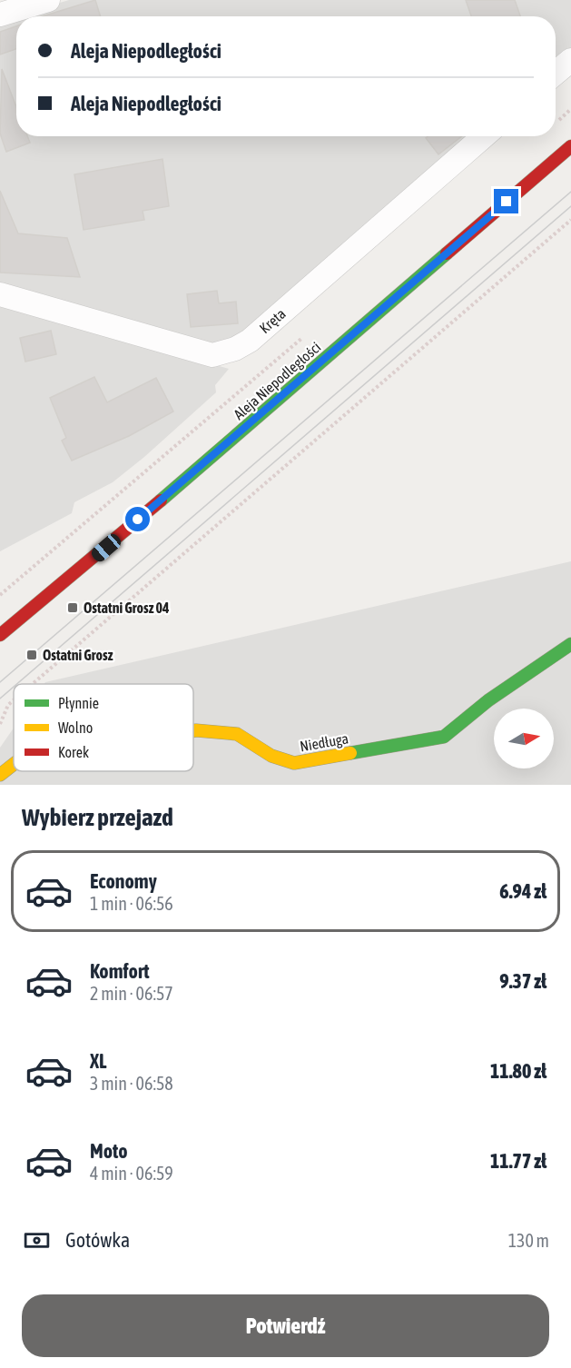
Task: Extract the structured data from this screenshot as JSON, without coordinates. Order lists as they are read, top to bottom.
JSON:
{
  "streets": {
    "street": ["Kręta", "Aleja Niepodległości", "Niedługa"]
  },
  "places": {
    "transit": ["Ostatni Grosz 04", "Ostatni Grosz"]
  },
  "legend": ["Płynnie", "Wolno", "Korek"],
  "north": "right",
  "page": {
    "banner": ["Aleja Niepodległości", "Aleja Niepodległości"],
    "heading": "Wybierz przejazd",
    "list": [
      {
        "name": "Economy",
        "note": "1 min · 06:56",
        "value": "6.94 zł"
      },
      {
        "name": "Komfort",
        "note": "2 min · 06:57",
        "value": "9.37 zł"
      },
      {
        "name": "XL",
        "note": "3 min · 06:58",
        "value": "11.80 zł"
      },
      {
        "name": "Moto",
        "note": "4 min · 06:59",
        "value": "11.77 zł"
      }
    ],
    "pay": ["Gotówka", "130 m"],
    "buttons": "Potwierdź"
  }
}
